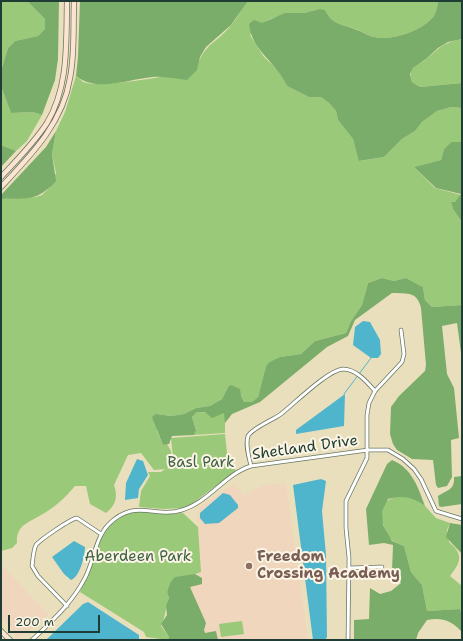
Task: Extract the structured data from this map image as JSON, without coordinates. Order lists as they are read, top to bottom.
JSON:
{
  "streets": {
    "street": ["Shetland Drive"]
  },
  "parks": ["Basl Park", "Aberdeen Park"],
  "places": ["Freedom Crossing Academy"],
  "scale_bar": "200 m"
}
